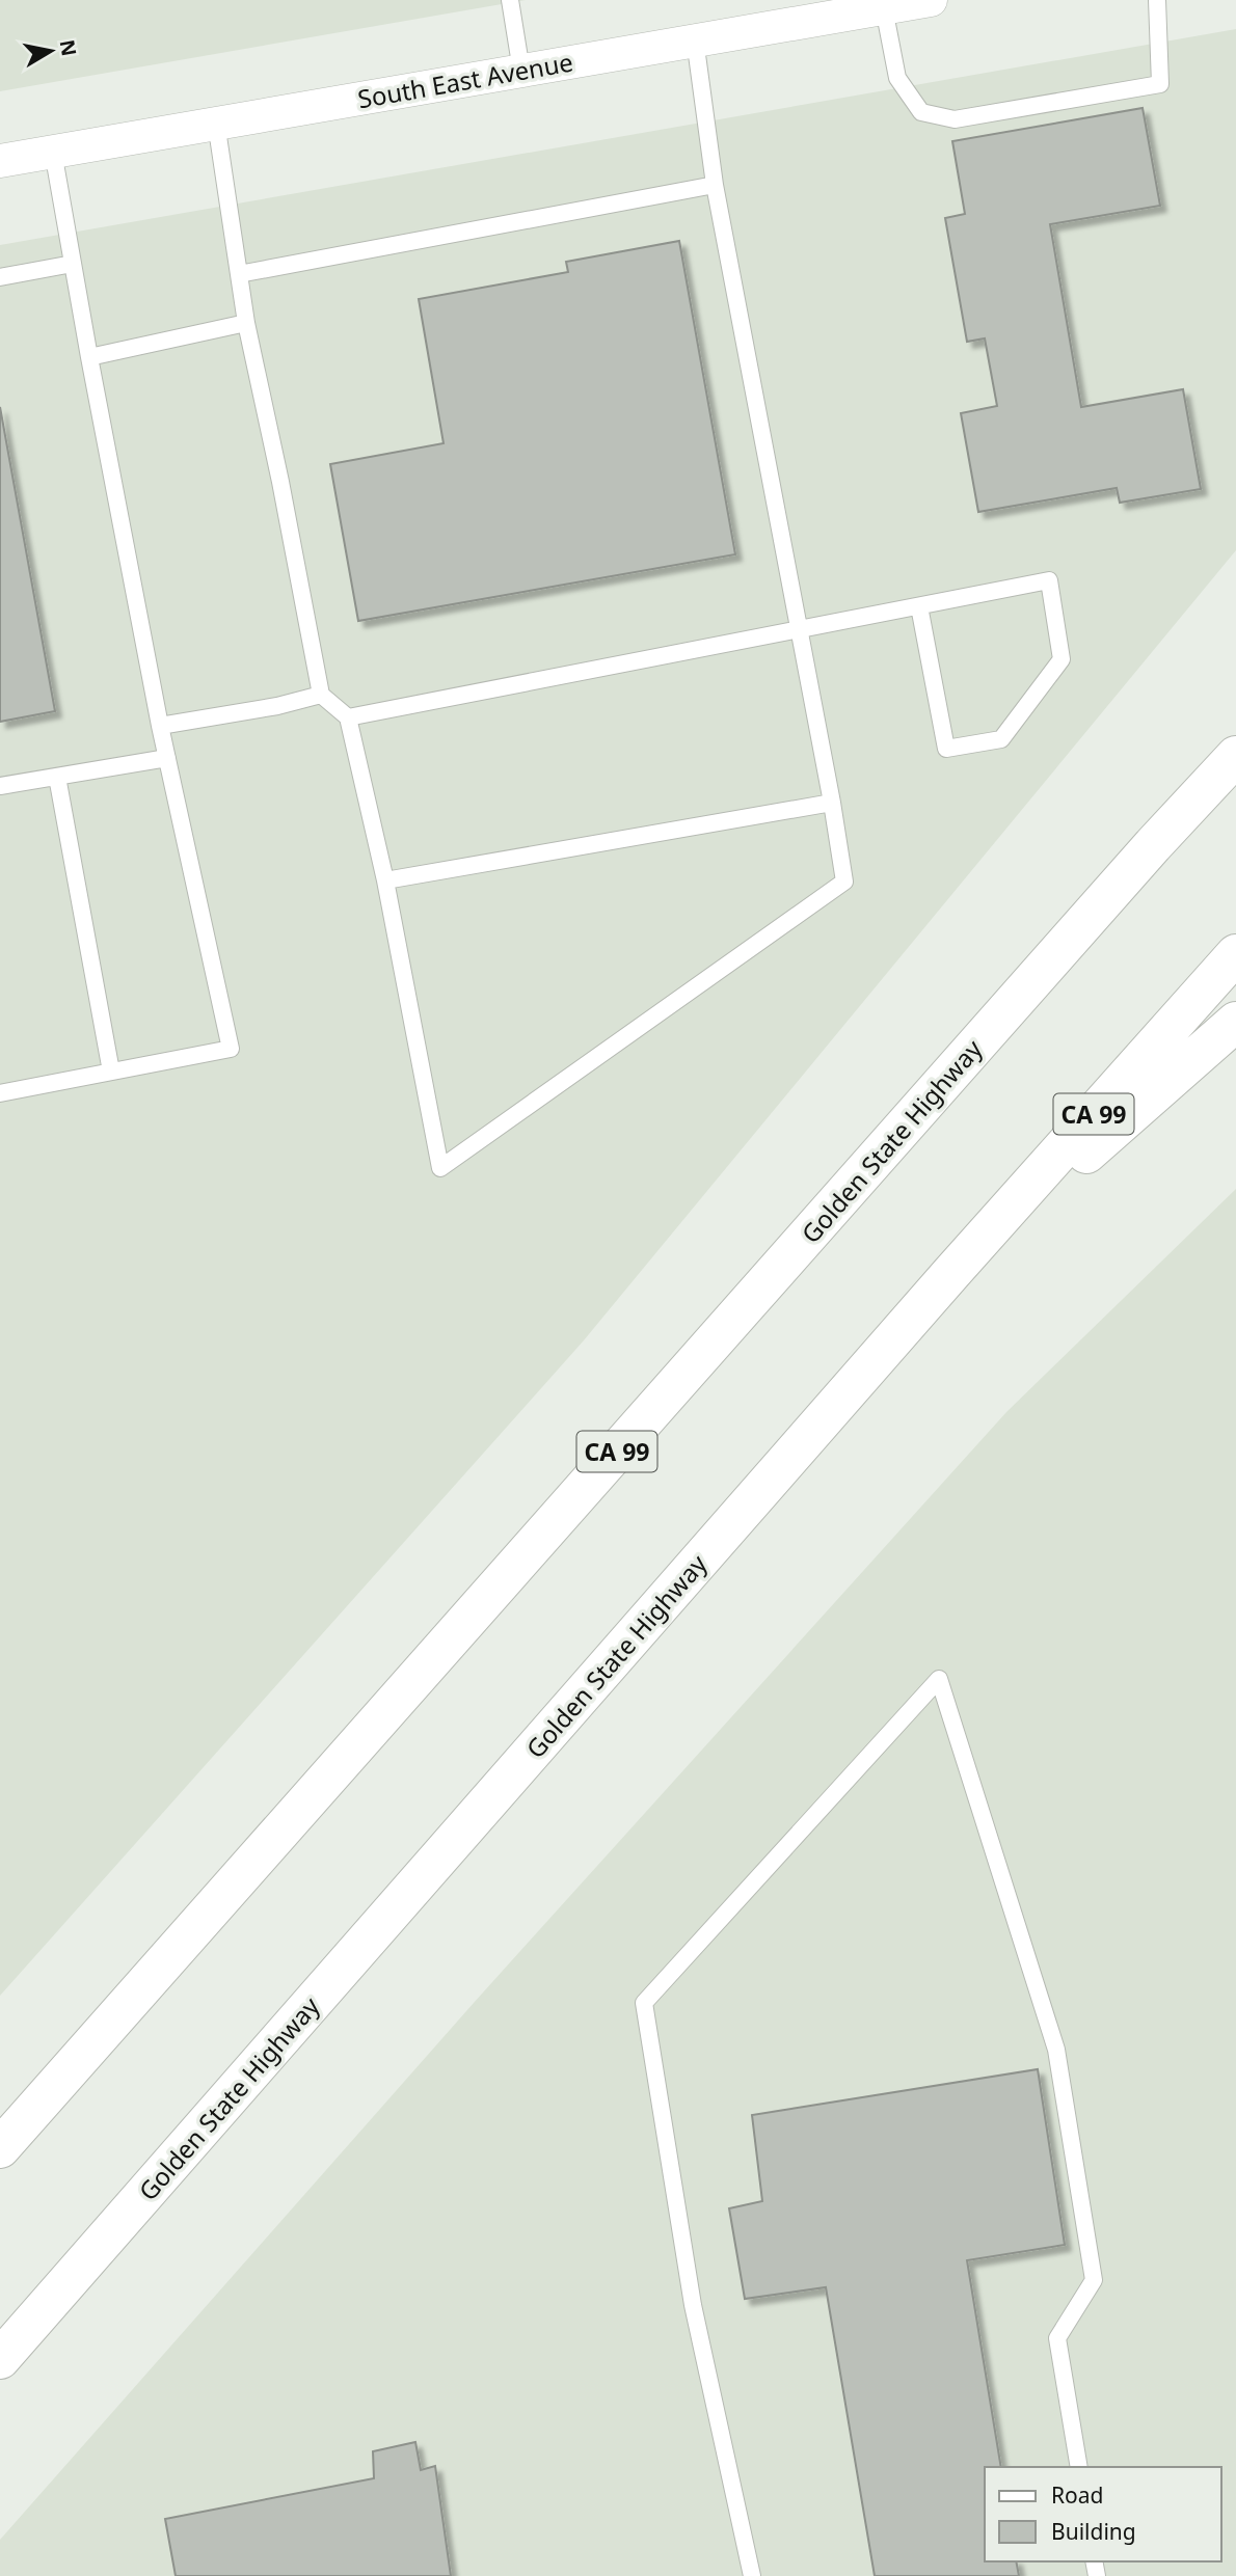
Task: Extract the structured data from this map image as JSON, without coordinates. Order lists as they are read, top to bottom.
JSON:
{
  "streets": {
    "highway": ["CA 99", "Golden State Highway"],
    "street": ["South East Avenue"]
  },
  "legend": ["Road", "Building"],
  "north": "right"
}
